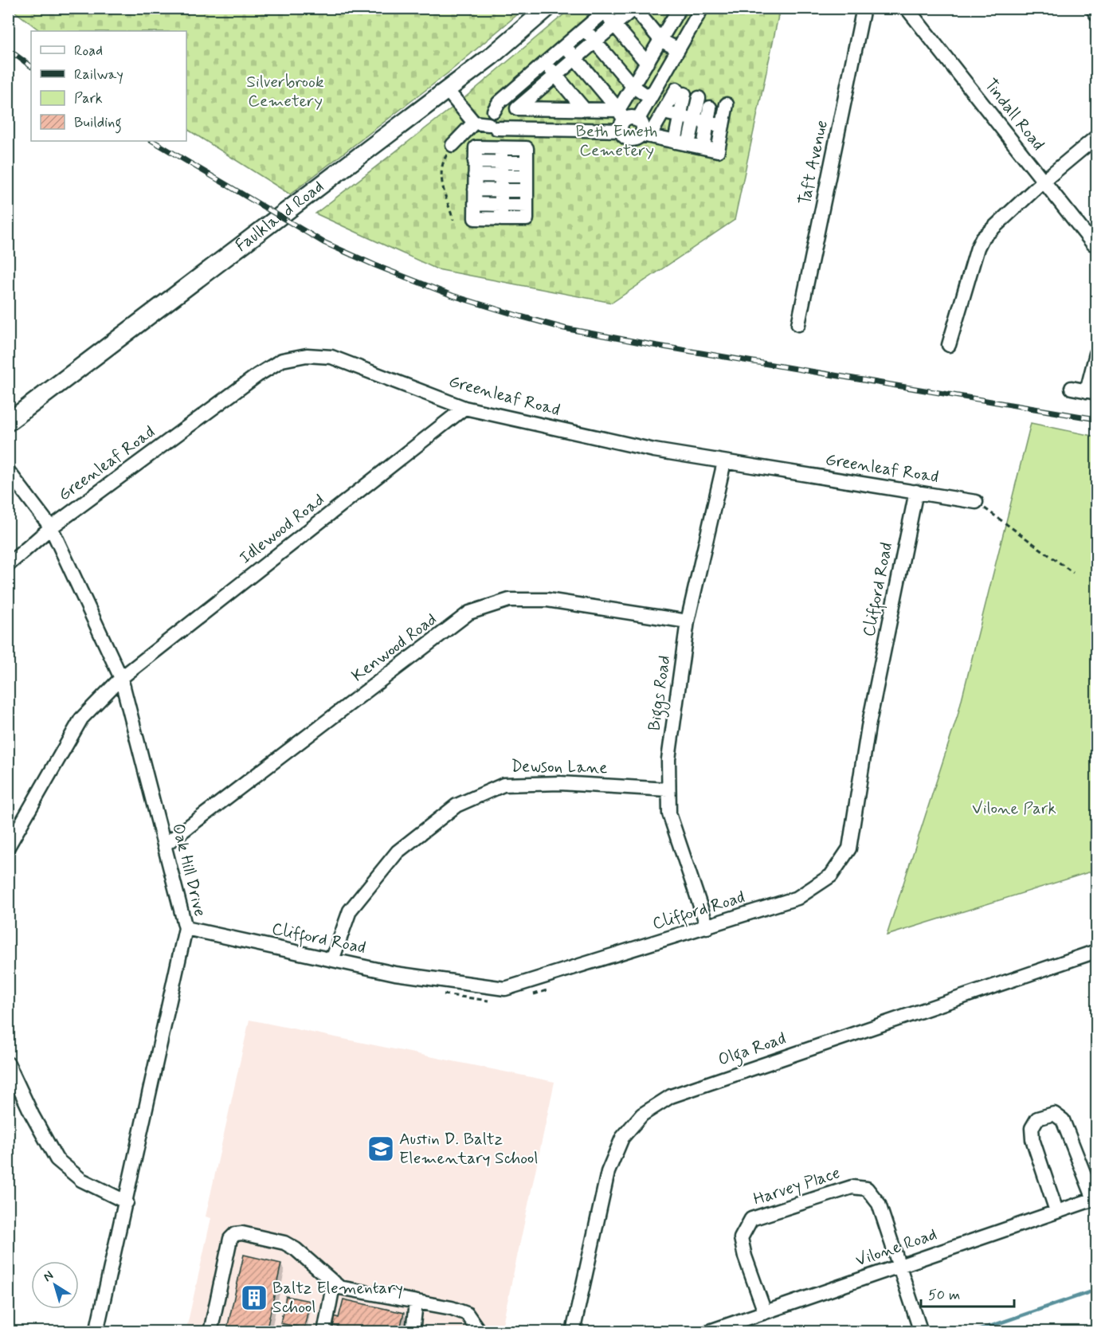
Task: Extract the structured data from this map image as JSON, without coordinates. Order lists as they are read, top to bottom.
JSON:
{
  "streets": {
    "main road": ["Faulkland Road"],
    "street": [
      "Tindall Road",
      "Taft Avenue",
      "Greenleaf Road",
      "Idlewood Road",
      "Clifford Road",
      "Kenwood Road",
      "Biggs Road",
      "Dewson Lane",
      "Oak Hill Drive",
      "Olga Road",
      "Harvey Place",
      "Vilone Road"
    ]
  },
  "crossings": [
    ["Greenleaf Road", "Idlewood Road"],
    ["Greenleaf Road", "Clifford Road"],
    ["Greenleaf Road", "Biggs Road"],
    ["Greenleaf Road", "Oak Hill Drive"],
    ["Idlewood Road", "Oak Hill Drive"],
    ["Clifford Road", "Biggs Road"],
    ["Clifford Road", "Dewson Lane"],
    ["Clifford Road", "Oak Hill Drive"],
    ["Kenwood Road", "Biggs Road"],
    ["Kenwood Road", "Oak Hill Drive"],
    ["Biggs Road", "Dewson Lane"],
    ["Harvey Place", "Vilone Road"]
  ],
  "parks": ["Silverbrook Cemetery", "Beth Emeth Cemetery", "Vilone Park"],
  "places": {
    "school or university": ["Austin D. Baltz Elementary School"],
    "building": ["Baltz Elementary School"]
  },
  "legend": [
    "Road",
    "Railway",
    "Park",
    "Building"
  ],
  "scale_bar": "50 m",
  "north": "top left"
}
